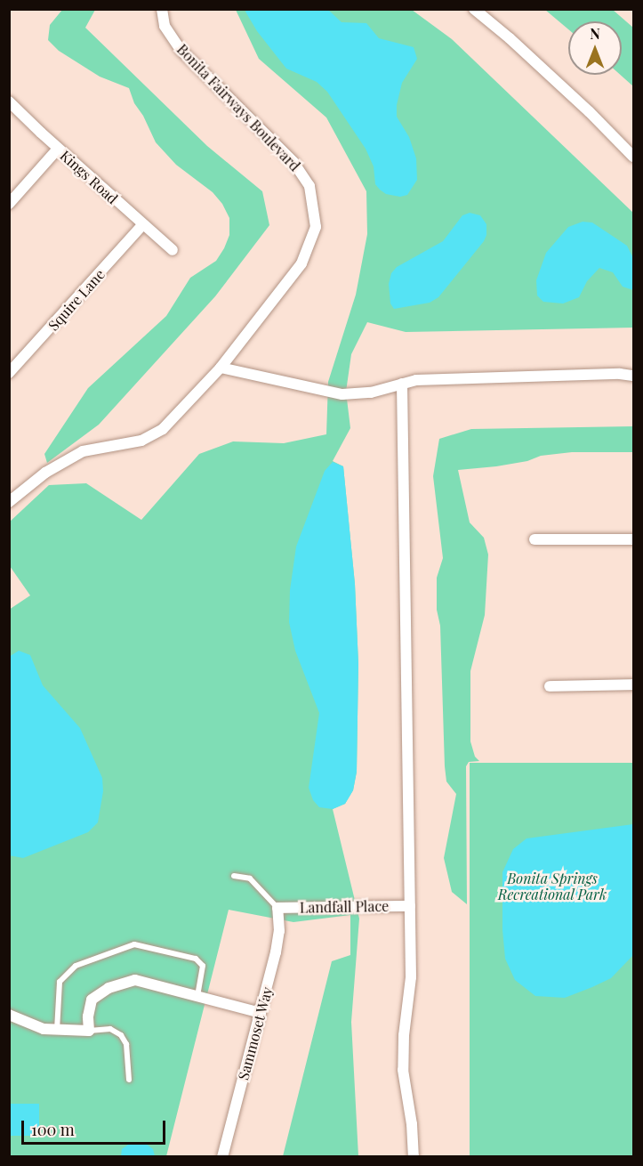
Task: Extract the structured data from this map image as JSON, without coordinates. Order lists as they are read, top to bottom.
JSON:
{
  "streets": {
    "street": [
      "Bonita Fairways Boulevard",
      "Kings Road",
      "Squire Lane",
      "Landfall Place",
      "Sammoset Way"
    ]
  },
  "crossings": [
    ["Kings Road", "Squire Lane"],
    ["Landfall Place", "Sammoset Way"]
  ],
  "parks": ["Bonita Springs Recreational Park"],
  "scale_bar": "100 m",
  "north": "top"
}
